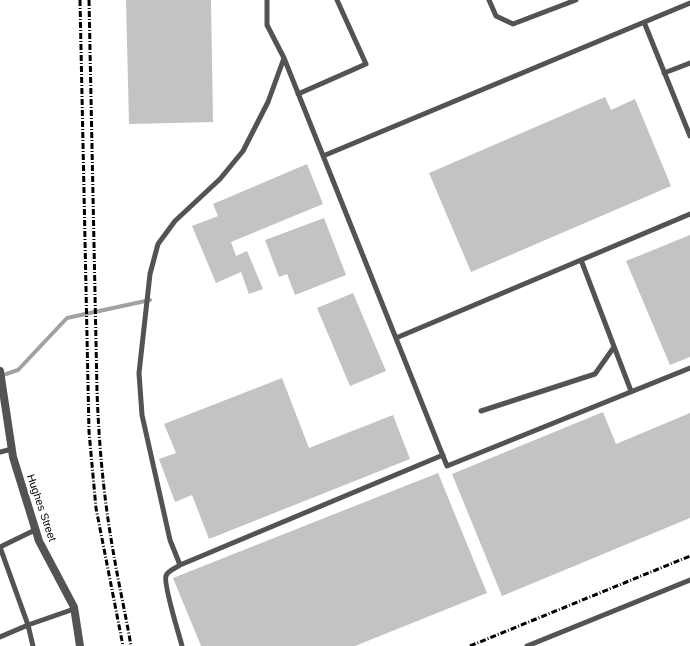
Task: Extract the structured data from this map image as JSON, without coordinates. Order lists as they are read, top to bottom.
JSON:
{
  "streets": {
    "street": ["Hughes Street"]
  }
}
